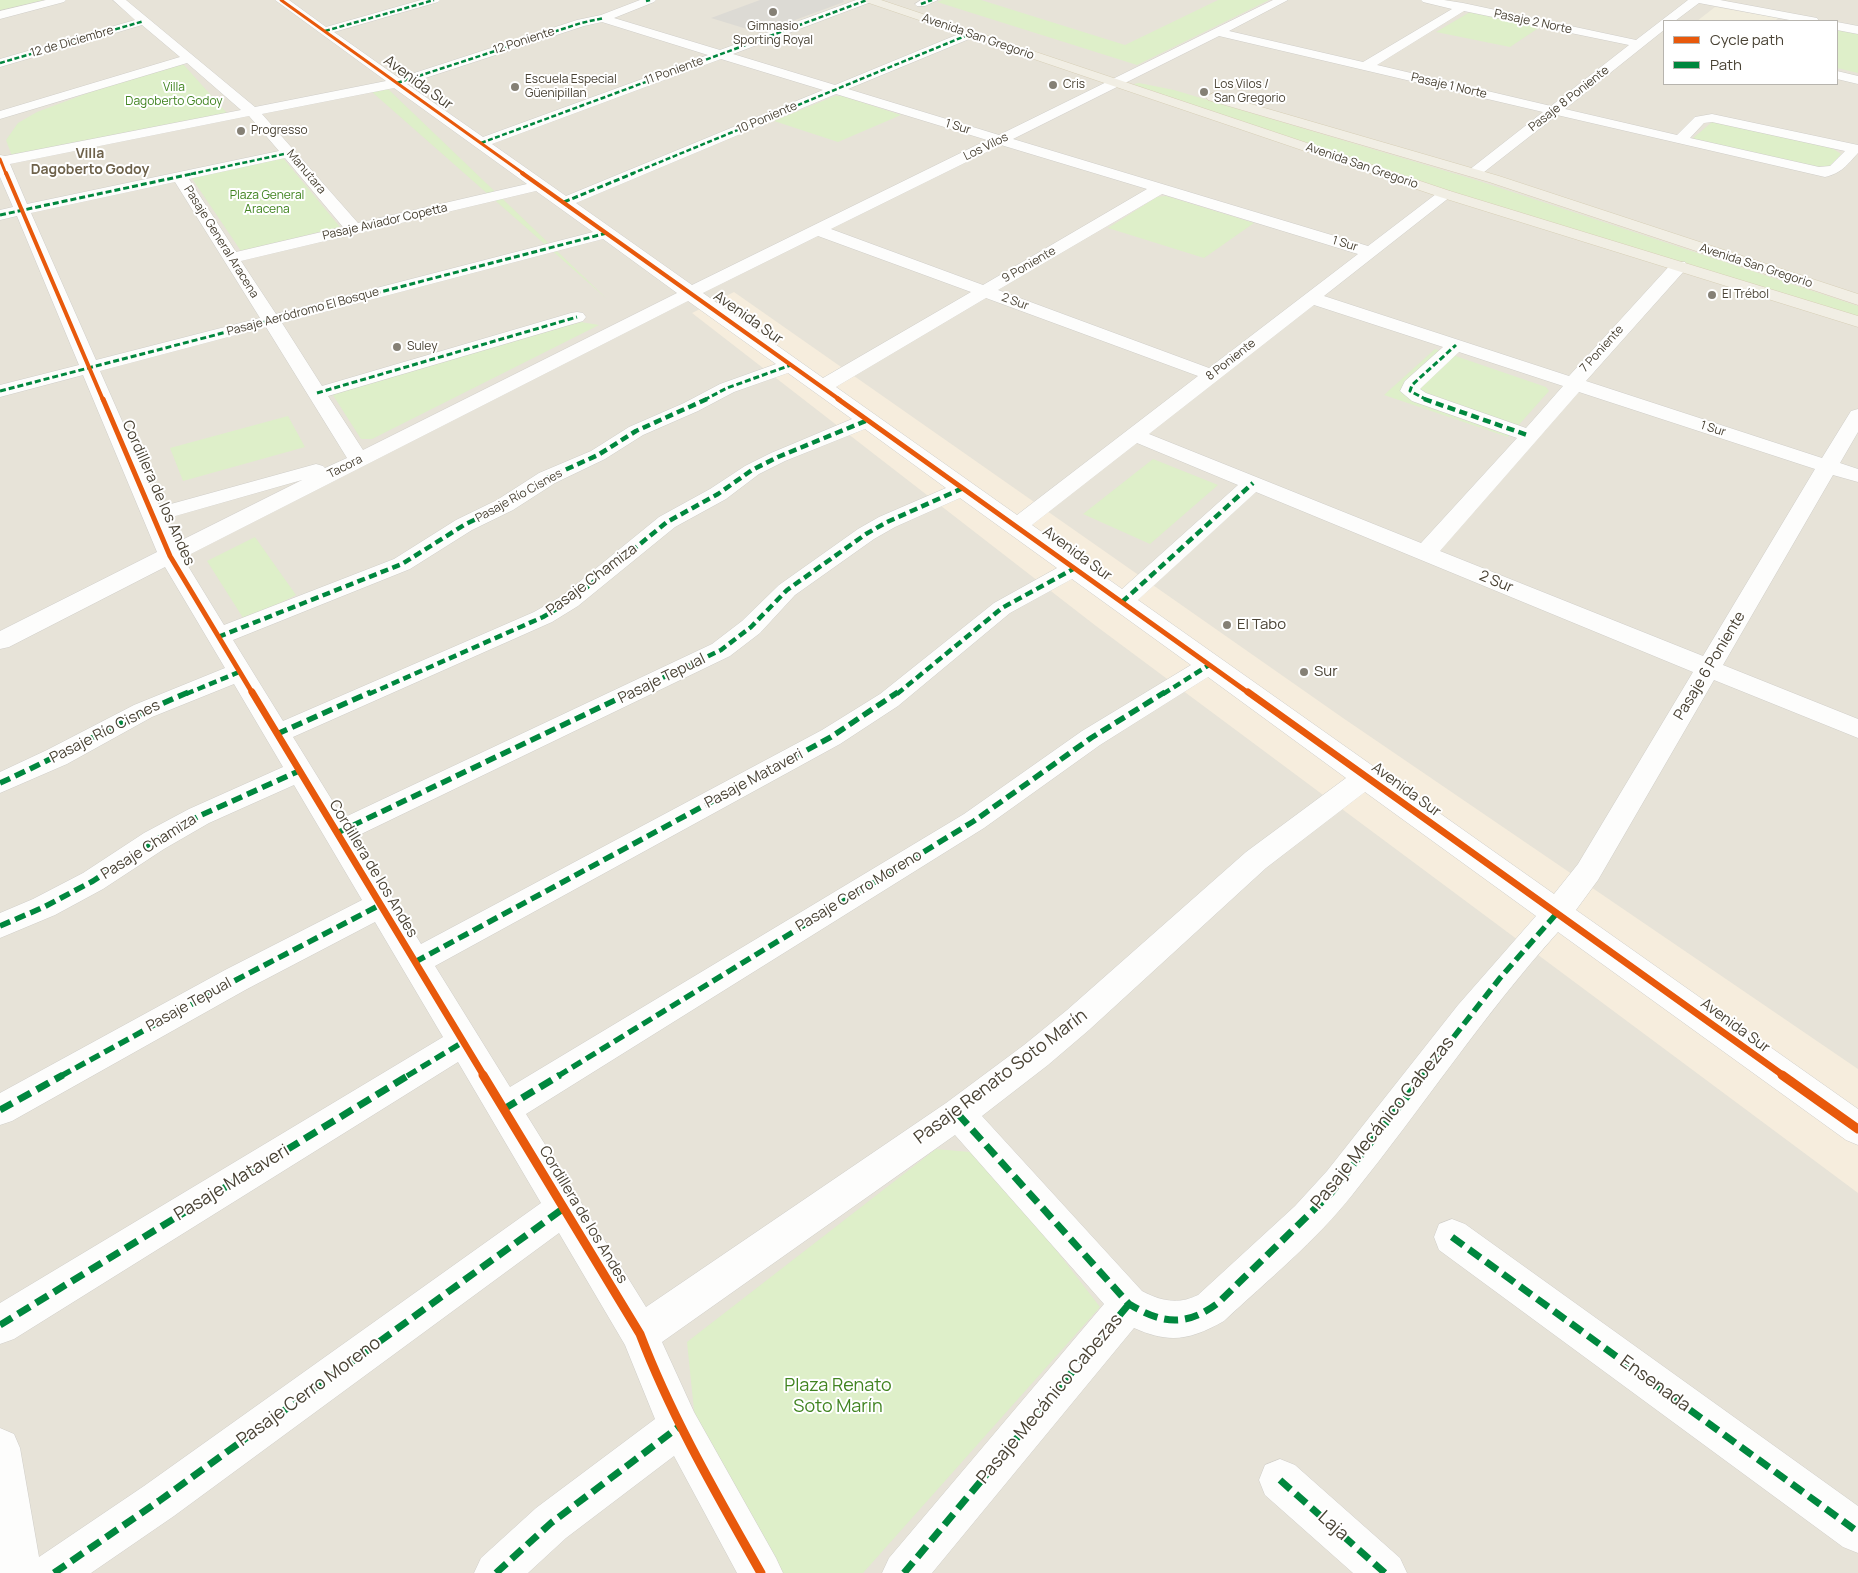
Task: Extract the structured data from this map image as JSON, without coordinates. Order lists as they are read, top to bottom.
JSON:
{
  "streets": {
    "main road": ["Avenida San Gregorio"],
    "street": [
      "Pasaje 2 Norte",
      "12 Poniente",
      "12 de Diciembre",
      "11 Poniente",
      "Avenida Sur",
      "Pasaje 1 Norte",
      "Pasaje 8 Poniente",
      "10 Poniente",
      "1 Sur",
      "Los Vilos",
      "Manutara",
      "Pasaje Aviador Copetta",
      "Pasaje General Aracena",
      "9 Poniente",
      "2 Sur",
      "Pasaje Aeródromo El Bosque",
      "7 Poniente",
      "8 Poniente",
      "Tacora",
      "Cordillera de los Andes",
      "Pasaje Río Cisnes",
      "Pasaje Chamiza",
      "Pasaje 6 Poniente",
      "Pasaje Tepual",
      "Pasaje Mataveri",
      "Pasaje Cerro Moreno",
      "Pasaje Renato Soto Marín",
      "Pasaje Mecánico Cabezas",
      "Ensenada",
      "Laja"
    ]
  },
  "crossings": [
    ["Pasaje 2 Norte", "Pasaje 8 Poniente"],
    ["Avenida San Gregorio", "11 Poniente"],
    ["Avenida San Gregorio", "Pasaje 8 Poniente"],
    ["Avenida San Gregorio", "10 Poniente"],
    ["Avenida San Gregorio", "Los Vilos"],
    ["Avenida San Gregorio", "7 Poniente"],
    ["Avenida San Gregorio", "8 Poniente"],
    ["12 Poniente", "Avenida Sur"],
    ["12 Poniente", "1 Sur"],
    ["12 Poniente", "Manutara"],
    ["12 Poniente", "Cordillera de los Andes"],
    ["12 de Diciembre", "Manutara"],
    ["11 Poniente", "Avenida Sur"],
    ["11 Poniente", "1 Sur"],
    ["Avenida Sur", "10 Poniente"],
    ["Avenida Sur", "Los Vilos"],
    ["Avenida Sur", "Pasaje Aviador Copetta"],
    ["Avenida Sur", "9 Poniente"],
    ["Avenida Sur", "Pasaje Aeródromo El Bosque"],
    ["Avenida Sur", "8 Poniente"],
    ["Avenida Sur", "Tacora"],
    ["Avenida Sur", "Pasaje Río Cisnes"],
    ["Avenida Sur", "Pasaje Chamiza"],
    ["Avenida Sur", "Pasaje 6 Poniente"],
    ["Avenida Sur", "Pasaje Tepual"],
    ["Avenida Sur", "Pasaje Mataveri"],
    ["Avenida Sur", "Pasaje Cerro Moreno"],
    ["Avenida Sur", "Pasaje Renato Soto Marín"],
    ["Avenida Sur", "Pasaje Mecánico Cabezas"],
    ["Pasaje 1 Norte", "Pasaje 8 Poniente"],
    ["Pasaje 1 Norte", "Los Vilos"],
    ["10 Poniente", "1 Sur"],
    ["1 Sur", "Los Vilos"],
    ["1 Sur", "9 Poniente"],
    ["1 Sur", "7 Poniente"],
    ["1 Sur", "8 Poniente"],
    ["1 Sur", "Pasaje 6 Poniente"],
    ["Los Vilos", "2 Sur"],
    ["Los Vilos", "Tacora"],
    ["Manutara", "Pasaje Aviador Copetta"],
    ["Pasaje Aviador Copetta", "Pasaje General Aracena"],
    ["Pasaje General Aracena", "Pasaje Aeródromo El Bosque"],
    ["Pasaje General Aracena", "Tacora"],
    ["9 Poniente", "2 Sur"],
    ["2 Sur", "7 Poniente"],
    ["2 Sur", "8 Poniente"],
    ["2 Sur", "Pasaje 6 Poniente"],
    ["Pasaje Aeródromo El Bosque", "Cordillera de los Andes"],
    ["Tacora", "Cordillera de los Andes"],
    ["Cordillera de los Andes", "Pasaje Río Cisnes"],
    ["Cordillera de los Andes", "Pasaje Chamiza"],
    ["Cordillera de los Andes", "Pasaje Tepual"],
    ["Cordillera de los Andes", "Pasaje Mataveri"],
    ["Cordillera de los Andes", "Pasaje Cerro Moreno"],
    ["Cordillera de los Andes", "Pasaje Renato Soto Marín"],
    ["Pasaje 6 Poniente", "Pasaje Mecánico Cabezas"]
  ],
  "districts": ["Villa Dagoberto Godoy"],
  "parks": ["Villa Dagoberto Godoy", "Plaza General Aracena", "Plaza Renato Soto Marín"],
  "places": [
    "Gimnasio Sporting Royal",
    "Cris",
    "Escuela Especial Güenipillan",
    "Los Vilos / San Gregorio",
    "Progresso",
    "El Trébol",
    "Suley",
    "El Tabo",
    "Sur"
  ],
  "legend": ["Cycle path", "Path"]
}
